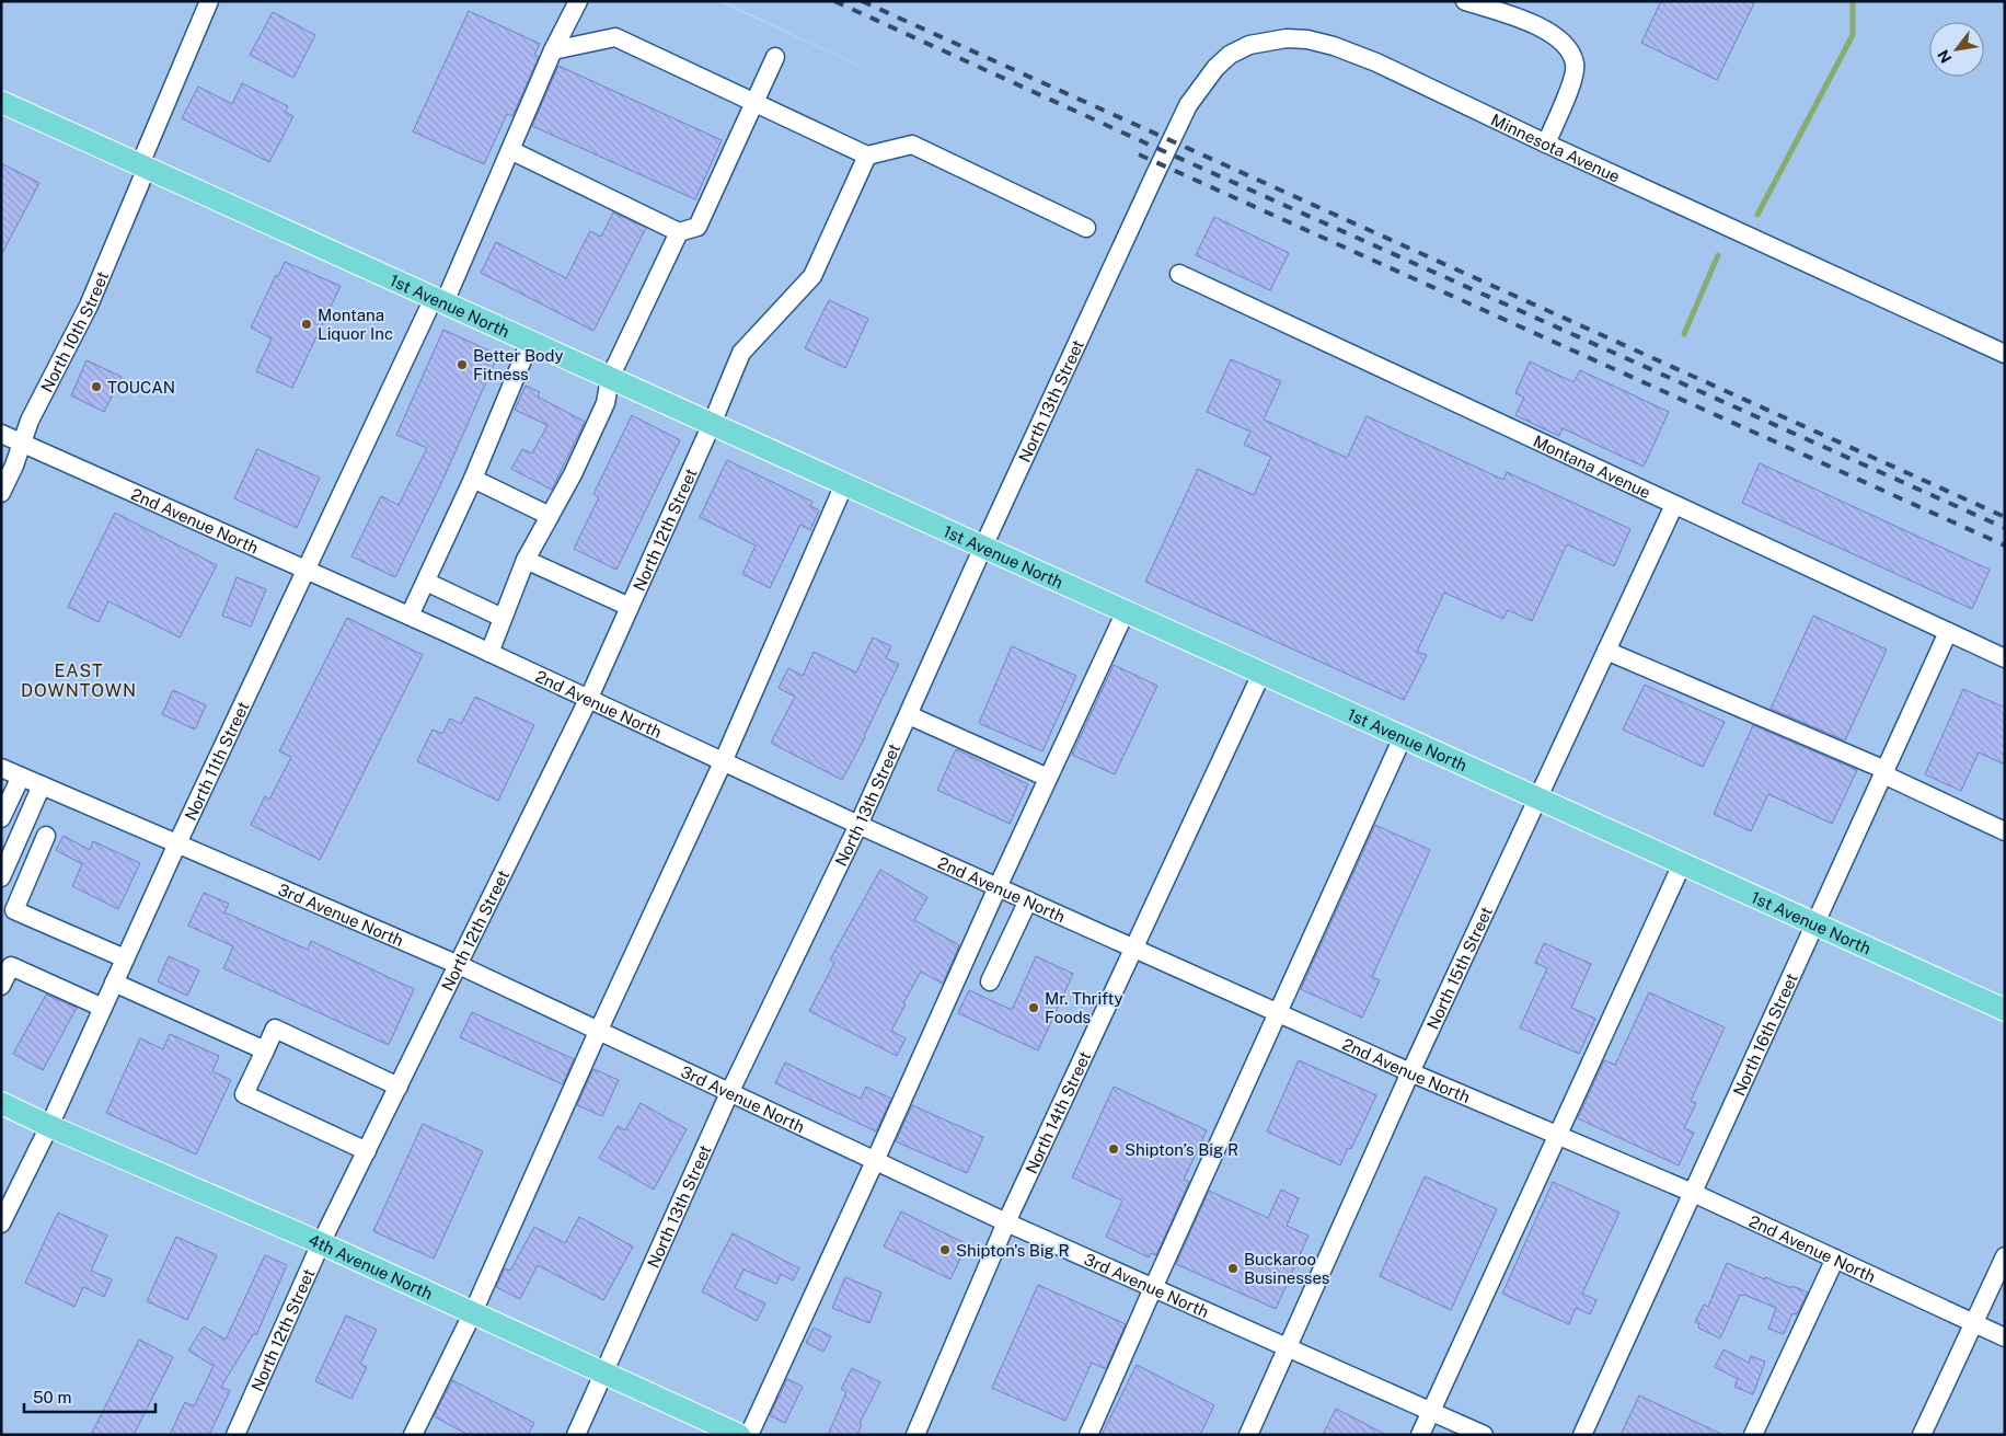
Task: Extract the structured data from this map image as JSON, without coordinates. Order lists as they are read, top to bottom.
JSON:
{
  "streets": {
    "main road": ["1st Avenue North", "4th Avenue North"],
    "street": [
      "Minnesota Avenue",
      "North 10th Street",
      "North 13th Street",
      "Montana Avenue",
      "2nd Avenue North",
      "North 12th Street",
      "North 11th Street",
      "3rd Avenue North",
      "North 15th Street",
      "North 16th Street",
      "North 14th Street"
    ]
  },
  "crossings": [
    ["Minnesota Avenue", "North 13th Street"],
    ["1st Avenue North", "North 10th Street"],
    ["1st Avenue North", "North 13th Street"],
    ["1st Avenue North", "North 12th Street"],
    ["1st Avenue North", "North 11th Street"],
    ["1st Avenue North", "North 15th Street"],
    ["1st Avenue North", "North 16th Street"],
    ["1st Avenue North", "North 14th Street"],
    ["North 10th Street", "2nd Avenue North"],
    ["North 13th Street", "2nd Avenue North"],
    ["North 13th Street", "3rd Avenue North"],
    ["North 13th Street", "4th Avenue North"],
    ["Montana Avenue", "North 15th Street"],
    ["Montana Avenue", "North 16th Street"],
    ["2nd Avenue North", "North 12th Street"],
    ["2nd Avenue North", "North 11th Street"],
    ["2nd Avenue North", "North 15th Street"],
    ["2nd Avenue North", "North 16th Street"],
    ["2nd Avenue North", "North 14th Street"],
    ["North 12th Street", "3rd Avenue North"],
    ["North 12th Street", "4th Avenue North"],
    ["North 11th Street", "3rd Avenue North"],
    ["North 11th Street", "4th Avenue North"],
    ["3rd Avenue North", "North 15th Street"],
    ["3rd Avenue North", "North 14th Street"]
  ],
  "districts": ["EAST DOWNTOWN"],
  "places": [
    "Montana Liquor Inc",
    "Better Body Fitness",
    "TOUCAN",
    "Mr. Thrifty Foods",
    "Shipton’s Big R",
    "Shipton's Big R",
    "Buckaroo Businesses"
  ],
  "scale_bar": "50 m",
  "north": "bottom left"
}
